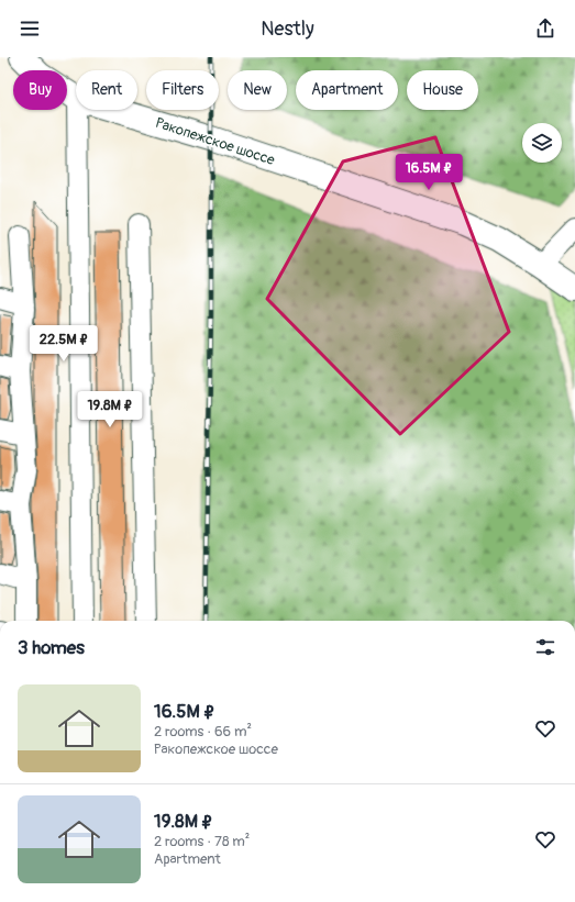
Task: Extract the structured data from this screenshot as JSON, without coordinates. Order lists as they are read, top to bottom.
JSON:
{
  "streets": {
    "main road": ["Ракопежское шоссе"]
  },
  "page": {
    "header": "Nestly",
    "chip": [
      "Buy",
      "Rent",
      "Filters",
      "New",
      "Apartment",
      "House"
    ],
    "price": ["16.5M ₽", "22.5M ₽", "19.8M ₽"],
    "heading": "3 homes",
    "list": [
      {
        "name": "16.5M ₽",
        "note": "2 rooms · 66 m² · Ракопежское шоссе"
      },
      {
        "name": "19.8M ₽",
        "note": "2 rooms · 78 m² · Apartment"
      }
    ]
  }
}
